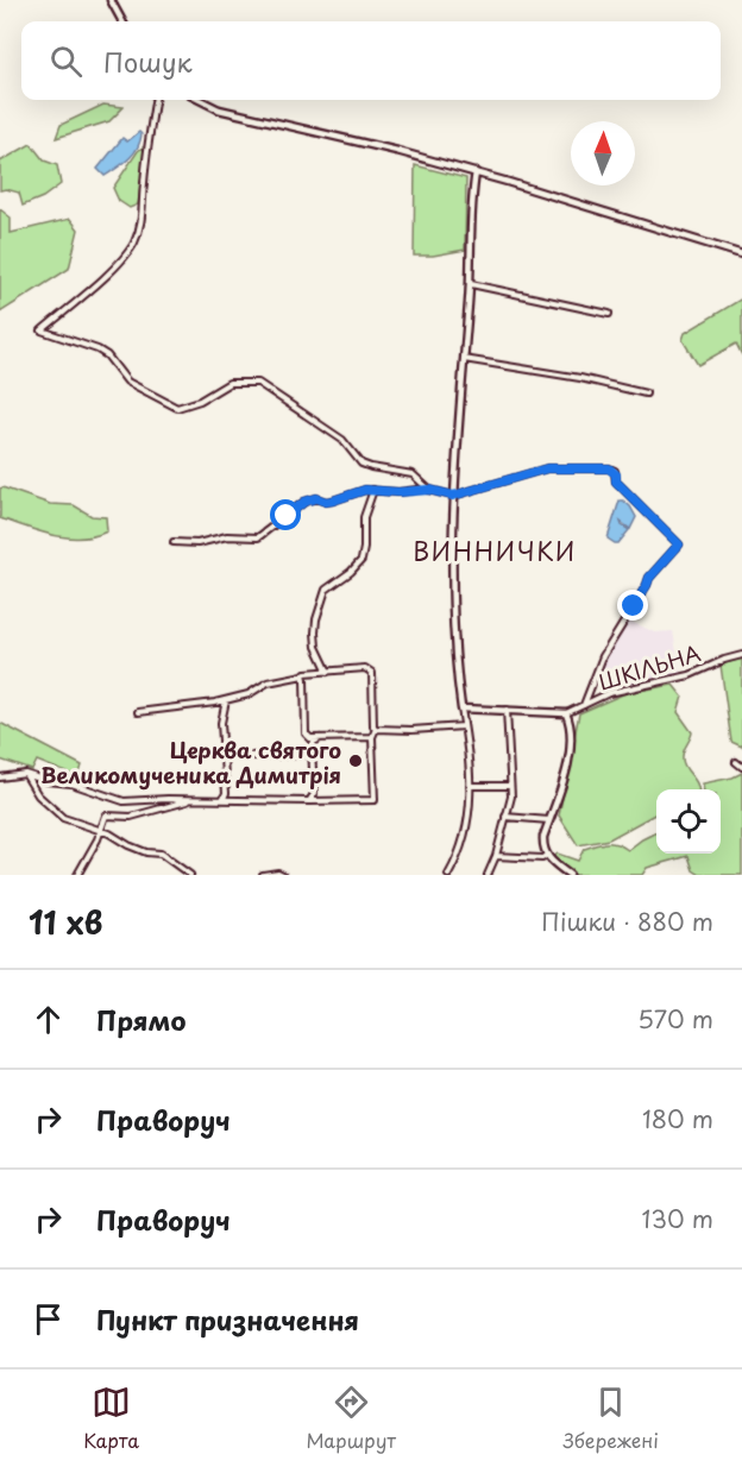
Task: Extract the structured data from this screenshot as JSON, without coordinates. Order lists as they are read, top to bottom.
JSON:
{
  "streets": {
    "street": ["ШКІЛЬНА"]
  },
  "districts": ["ВИННИЧКИ"],
  "places": ["Церква святого Великомученика Димитрія"],
  "north": "top",
  "page": {
    "search": "Пошук",
    "heading": ["11 хв", "Пішки · 880 m"],
    "list": [
      ["Прямо", "570 m"],
      ["Праворуч", "180 m"],
      ["Праворуч", "130 m"],
      "Пункт призначення"
    ],
    "nav": ["Карта", "Маршрут", "Збережені"]
  }
}
